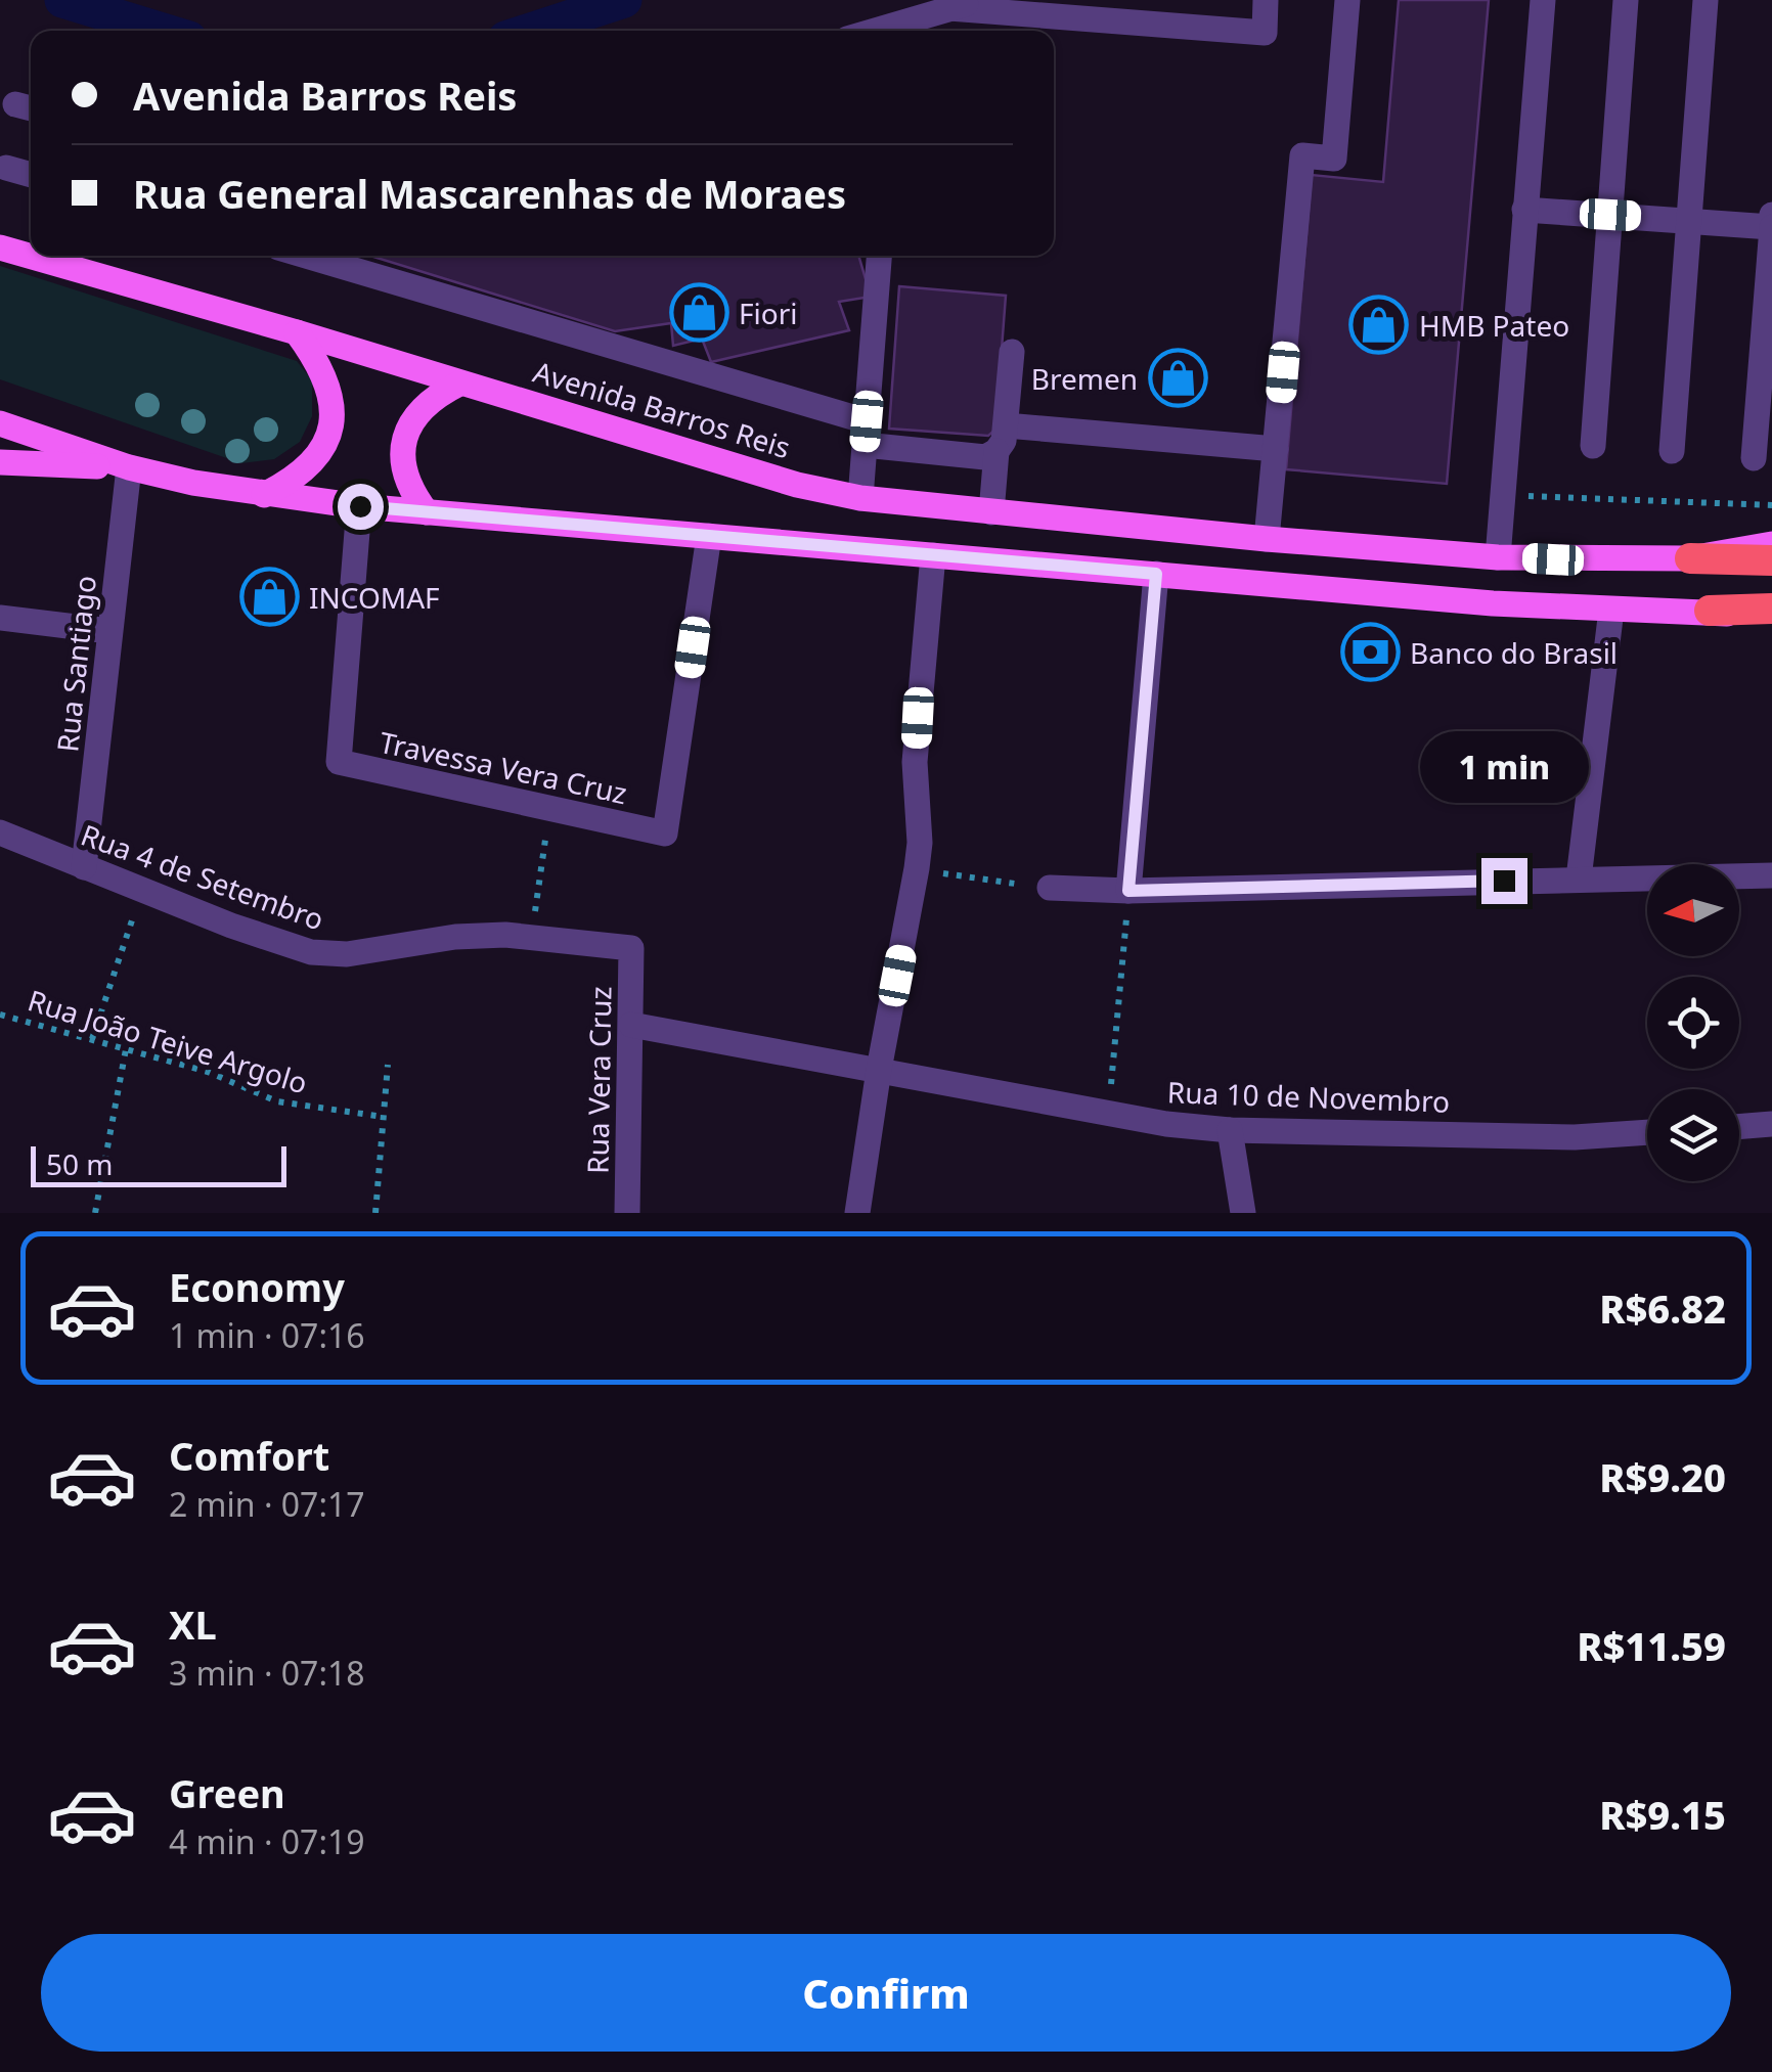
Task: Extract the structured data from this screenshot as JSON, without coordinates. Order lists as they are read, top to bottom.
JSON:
{
  "streets": {
    "highway": ["Avenida Barros Reis"],
    "street": [
      "Rua Santiago",
      "Travessa Vera Cruz",
      "Rua 4 de Setembro",
      "Rua Vera Cruz",
      "Rua 10 de Novembro"
    ],
    "path": ["Rua João Teive Argolo"]
  },
  "crossings": [
    ["Rua Santiago", "Rua 4 de Setembro"],
    ["Rua 4 de Setembro", "Rua Vera Cruz"],
    ["Rua Vera Cruz", "Rua 10 de Novembro"]
  ],
  "places": {
    "shop": [
      "Fiori",
      "HMB Pateo",
      "Bremen",
      "INCOMAF"
    ],
    "bank": ["Banco do Brasil"]
  },
  "scale_bar": "50 m",
  "north": "left",
  "page": {
    "banner": ["Avenida Barros Reis", "Rua General Mascarenhas de Moraes"],
    "bubble": "1 min",
    "scale": "50 m",
    "list": [
      {
        "name": "Economy",
        "note": "1 min · 07:16",
        "value": "R$6.82"
      },
      {
        "name": "Comfort",
        "note": "2 min · 07:17",
        "value": "R$9.20"
      },
      {
        "name": "XL",
        "note": "3 min · 07:18",
        "value": "R$11.59"
      },
      {
        "name": "Green",
        "note": "4 min · 07:19",
        "value": "R$9.15"
      }
    ],
    "buttons": "Confirm"
  }
}
